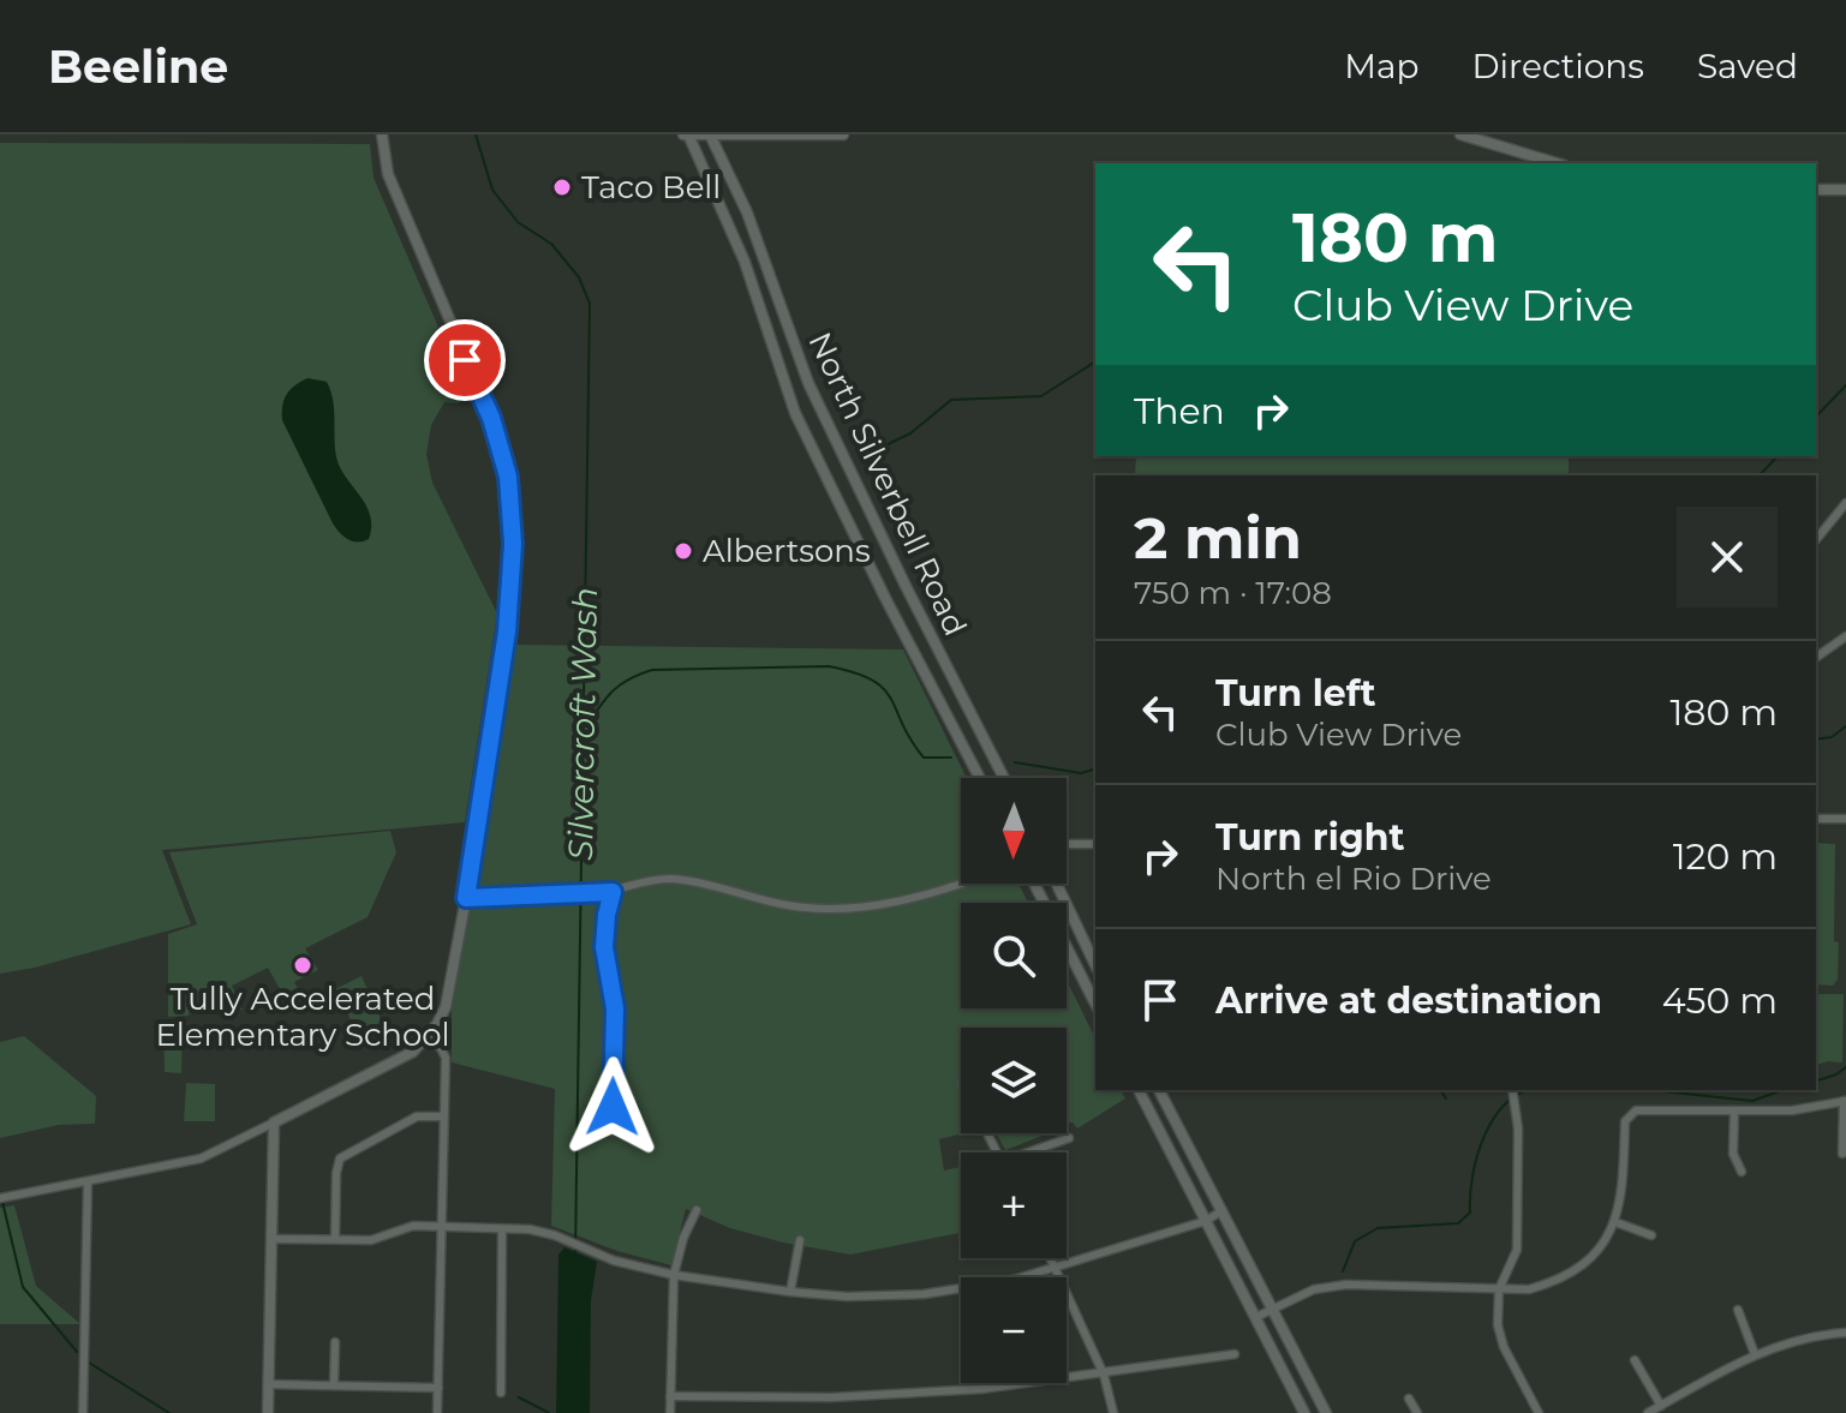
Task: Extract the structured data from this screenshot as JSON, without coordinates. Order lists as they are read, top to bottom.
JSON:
{
  "streets": {
    "main road": ["North Silverbell Road"]
  },
  "water": ["Silvercroft Wash"],
  "places": ["Taco Bell", "Albertsons", "Tully Accelerated Elementary School"],
  "north": "bottom",
  "page": {
    "header": "Beeline",
    "nav": ["Map", "Directions", "Saved"],
    "turn": ["180 m", "Club View Drive"],
    "then": "Then",
    "heading": ["2 min", "750 m · 17:08"],
    "list": [
      {
        "name": "Turn left",
        "note": "Club View Drive",
        "value": "180 m"
      },
      {
        "name": "Turn right",
        "note": "North el Rio Drive",
        "value": "120 m"
      },
      {
        "name": "Arrive at destination",
        "value": "450 m"
      }
    ],
    "map_buttons": ["+", "−"]
  }
}
